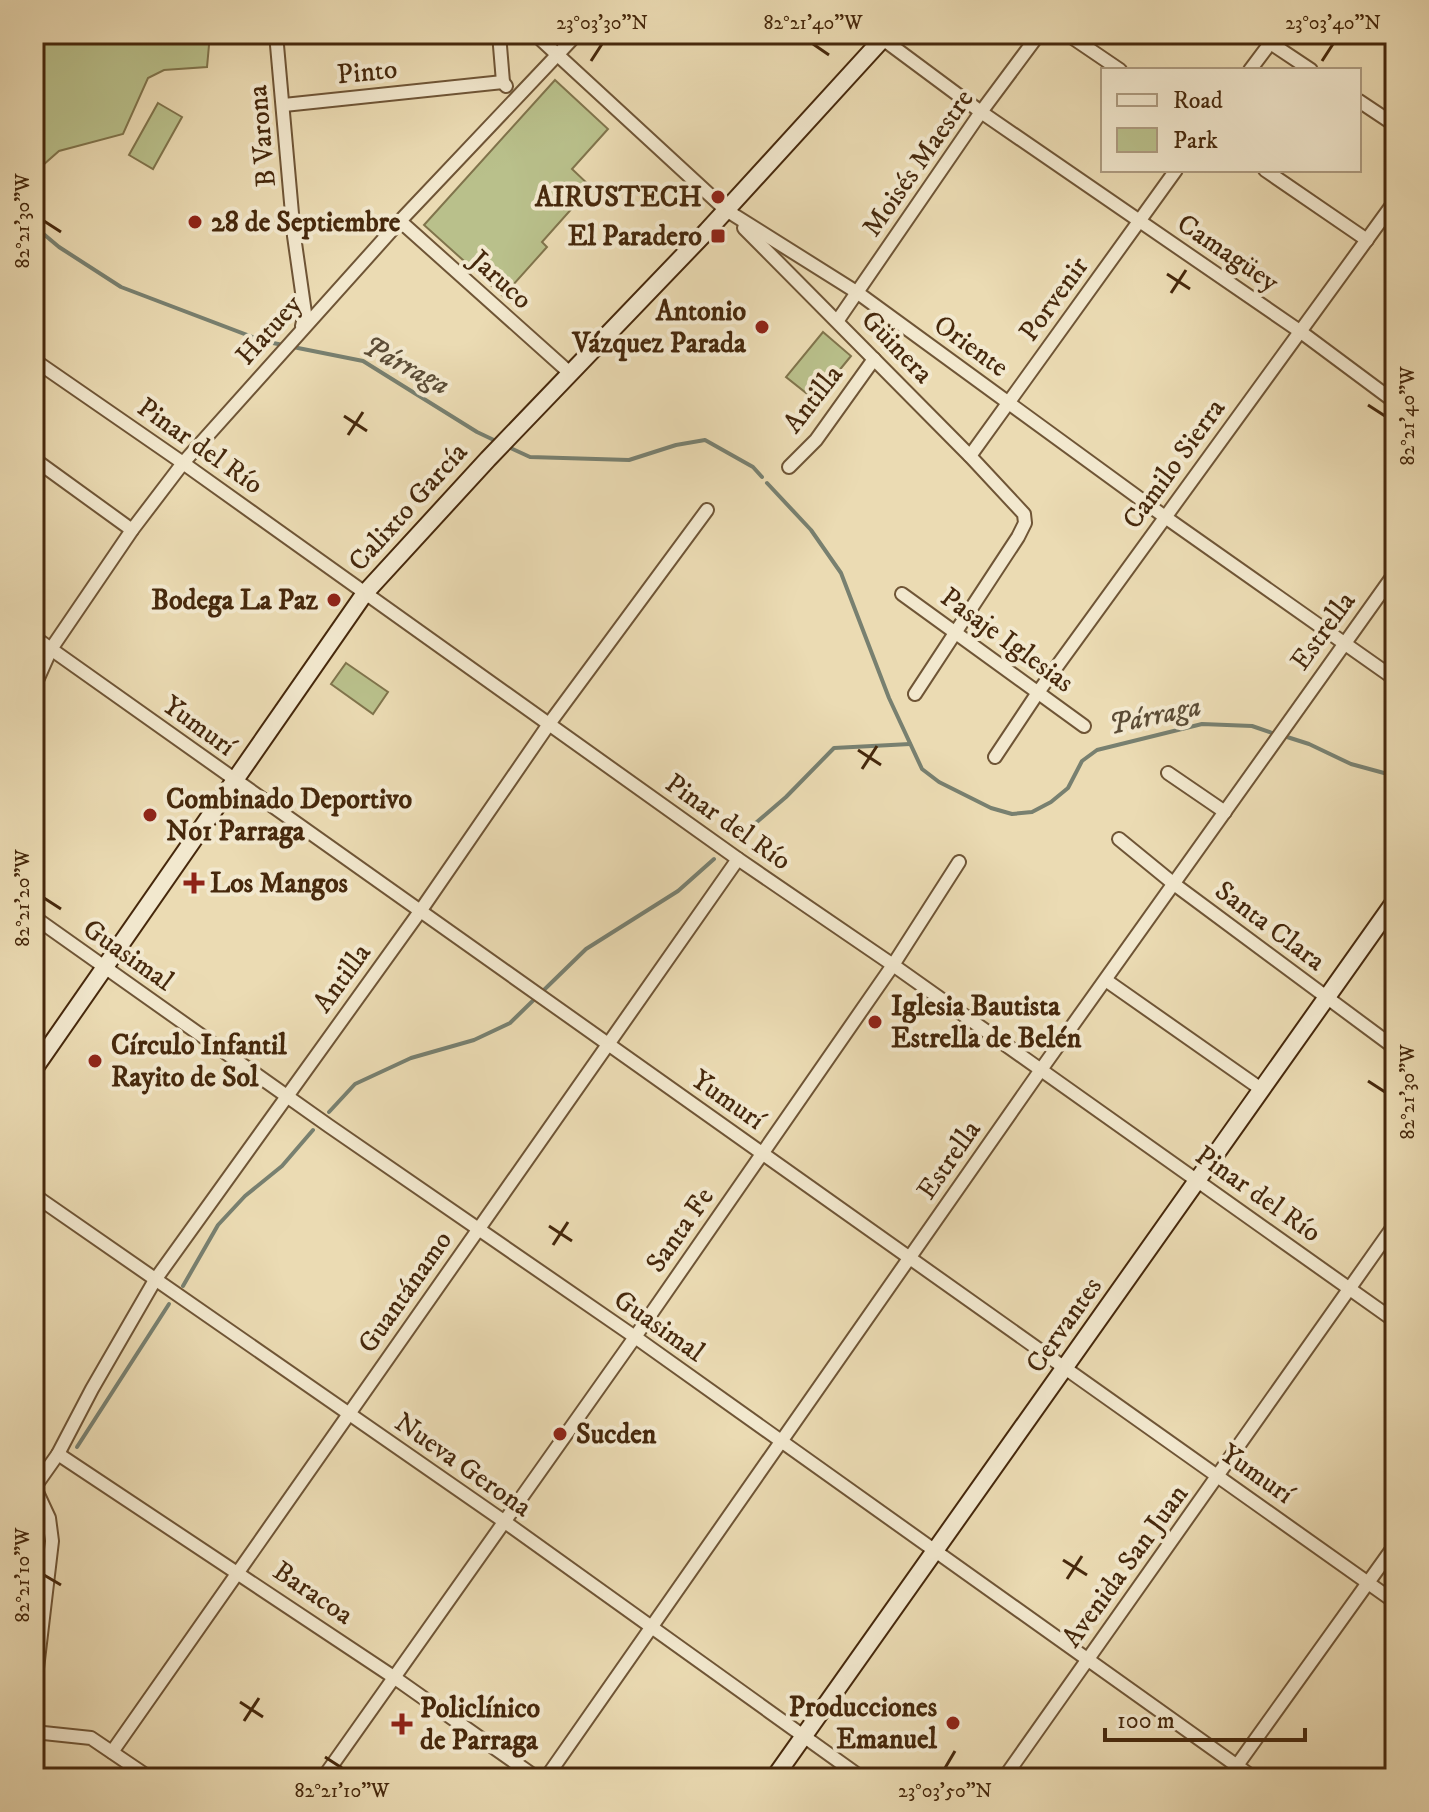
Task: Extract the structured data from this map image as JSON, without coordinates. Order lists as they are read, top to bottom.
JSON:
{
  "streets": {
    "main road": ["Calixto García", "Cervantes"],
    "street": [
      "Pinto",
      "B Varona",
      "Moisés Maestre",
      "Camagüey",
      "Jaruco",
      "Porvenir",
      "Hatuey",
      "Oriente",
      "Güinera",
      "Antilla",
      "Pinar del Río",
      "Camilo Sierra",
      "Estrella",
      "Pasaje Iglesias",
      "Yumurí",
      "Santa Clara",
      "Guasimal",
      "Santa Fe",
      "Guantánamo",
      "Nueva Gerona",
      "Avenida San Juan",
      "Baracoa"
    ]
  },
  "crossings": [
    ["Pinto", "B Varona"],
    ["B Varona", "Hatuey"],
    ["Moisés Maestre", "Camagüey"],
    ["Moisés Maestre", "Oriente"],
    ["Moisés Maestre", "Güinera"],
    ["Camagüey", "Porvenir"],
    ["Camagüey", "Camilo Sierra"],
    ["Camagüey", "Calixto García"],
    ["Jaruco", "Hatuey"],
    ["Jaruco", "Calixto García"],
    ["Porvenir", "Oriente"],
    ["Porvenir", "Güinera"],
    ["Hatuey", "Oriente"],
    ["Hatuey", "Pinar del Río"],
    ["Hatuey", "Yumurí"],
    ["Oriente", "Güinera"],
    ["Oriente", "Camilo Sierra"],
    ["Oriente", "Calixto García"],
    ["Oriente", "Estrella"],
    ["Güinera", "Antilla"],
    ["Güinera", "Calixto García"],
    ["Güinera", "Pasaje Iglesias"],
    ["Antilla", "Pinar del Río"],
    ["Antilla", "Yumurí"],
    ["Antilla", "Guasimal"],
    ["Antilla", "Nueva Gerona"],
    ["Antilla", "Baracoa"],
    ["Pinar del Río", "Calixto García"],
    ["Pinar del Río", "Estrella"],
    ["Pinar del Río", "Santa Fe"],
    ["Pinar del Río", "Guantánamo"],
    ["Pinar del Río", "Cervantes"],
    ["Pinar del Río", "Avenida San Juan"],
    ["Camilo Sierra", "Pasaje Iglesias"],
    ["Calixto García", "Yumurí"],
    ["Calixto García", "Guasimal"],
    ["Estrella", "Yumurí"],
    ["Estrella", "Santa Clara"],
    ["Estrella", "Guasimal"],
    ["Estrella", "Nueva Gerona"],
    ["Yumurí", "Santa Fe"],
    ["Yumurí", "Guantánamo"],
    ["Yumurí", "Cervantes"],
    ["Yumurí", "Avenida San Juan"],
    ["Santa Clara", "Cervantes"],
    ["Guasimal", "Santa Fe"],
    ["Guasimal", "Guantánamo"],
    ["Guasimal", "Cervantes"],
    ["Guasimal", "Avenida San Juan"],
    ["Santa Fe", "Nueva Gerona"],
    ["Santa Fe", "Baracoa"],
    ["Guantánamo", "Nueva Gerona"],
    ["Guantánamo", "Baracoa"],
    ["Cervantes", "Nueva Gerona"]
  ],
  "water": ["Párraga"],
  "places": {
    "other": [
      "AIRUSTECH",
      "28 de Septiembre",
      "Antonio Vázquez Parada",
      "Bodega La Paz",
      "Combinado Deportivo No1 Parraga",
      "Iglesia Bautista Estrella de Belén",
      "Círculo Infantil Rayito de Sol",
      "Sucden",
      "Producciones Emanuel"
    ],
    "transit": ["El Paradero"],
    "health": ["Los Mangos", "Policlínico de Parraga"]
  },
  "legend": ["Road", "Park"],
  "scale_bar": "100 m",
  "coordinates": [
    "23°03'30\"N",
    "82°21'40\"W",
    "23°03'40\"N",
    "82°21'30\"W",
    "82°21'20\"W",
    "82°21'10\"W",
    "23°03'50\"N"
  ]
}
